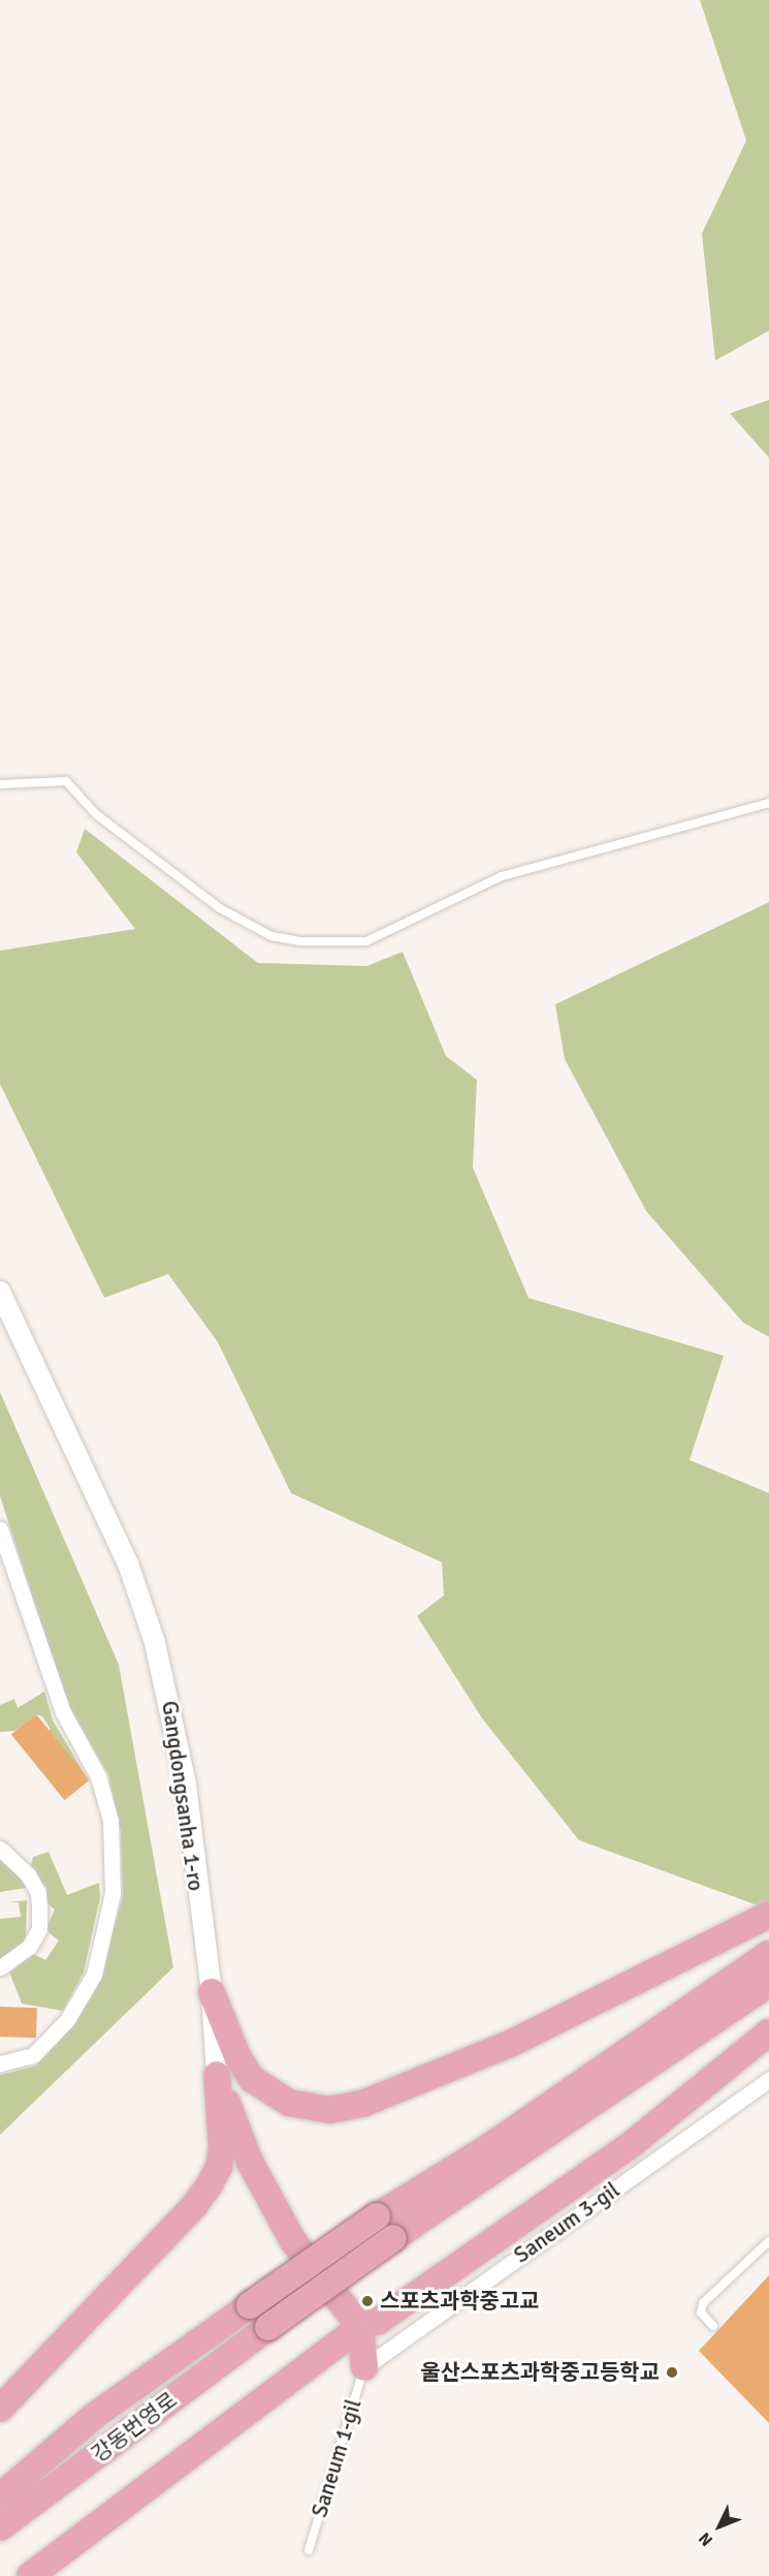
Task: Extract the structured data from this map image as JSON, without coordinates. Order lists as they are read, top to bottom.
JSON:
{
  "streets": {
    "highway": ["강동번영로"],
    "street": ["Gangdongsanha 1-ro", "Saneum 3-gil"],
    "lane": ["Saneum 1-gil"]
  },
  "crossings": [
    ["Saneum 3-gil", "Saneum 1-gil"]
  ],
  "places": ["스포츠과학중고교", "울산스포츠과학중고등학교"],
  "north": "bottom left"
}
